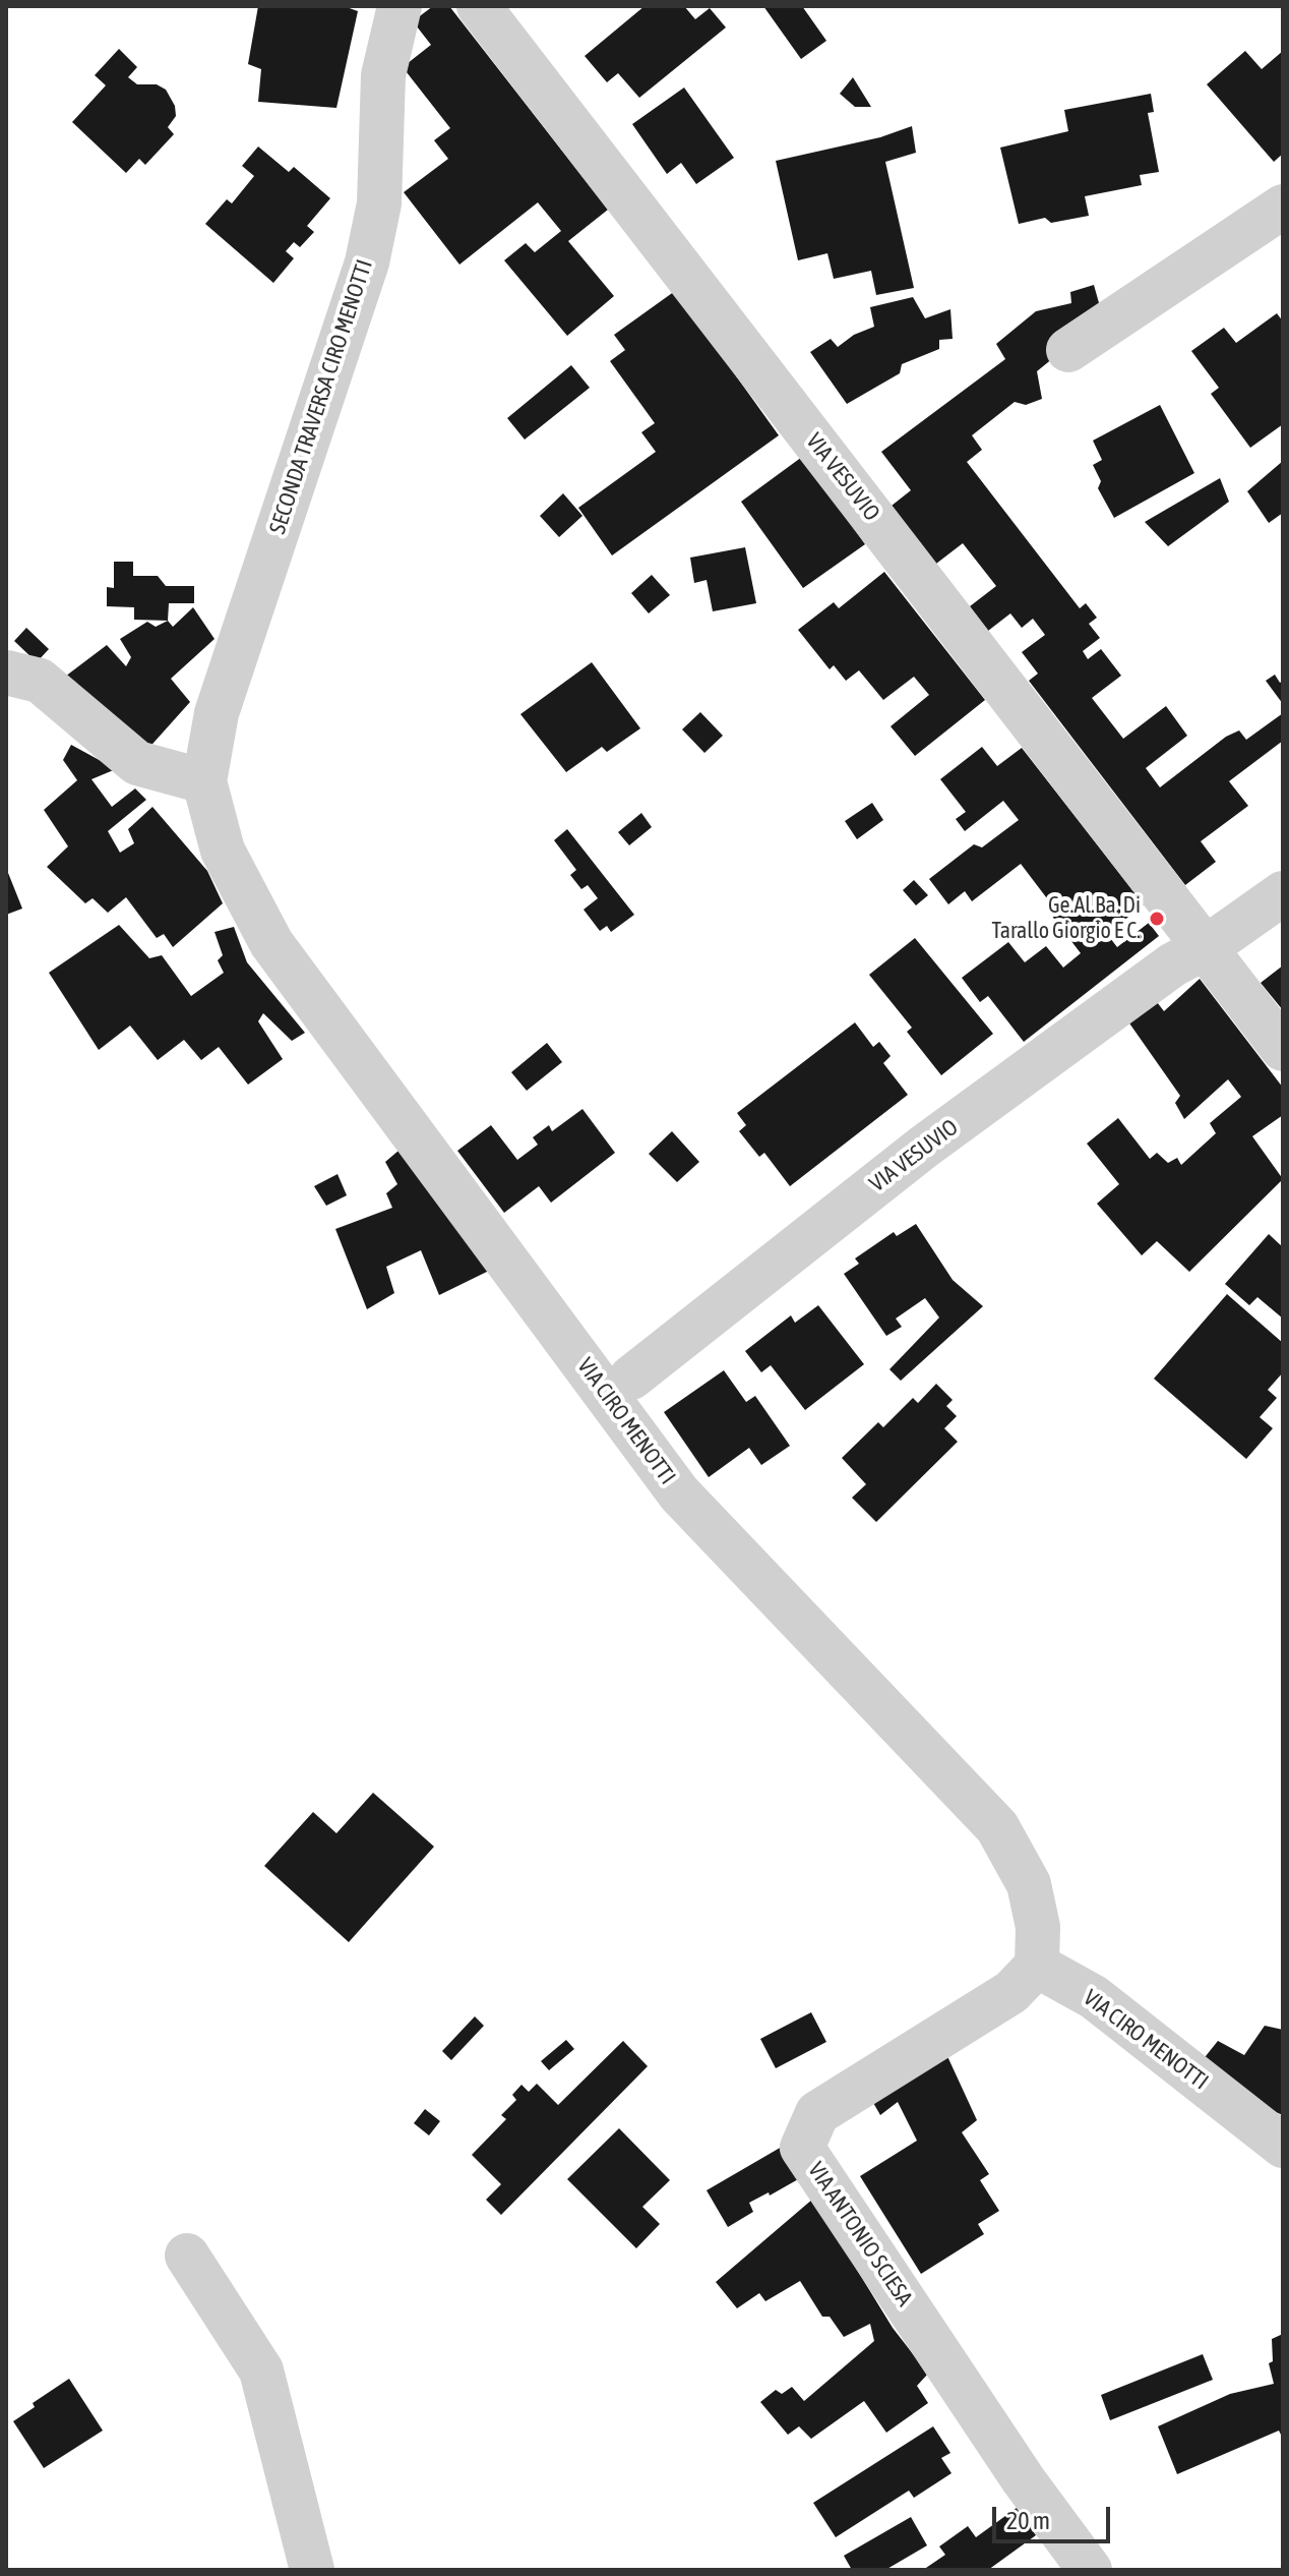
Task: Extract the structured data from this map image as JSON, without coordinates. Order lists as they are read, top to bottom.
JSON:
{
  "streets": {
    "street": [
      "SECONDA TRAVERSA CIRO MENOTTI",
      "VIA VESUVIO",
      "VIA CIRO MENOTTI",
      "VIA ANTONIO SCIESA"
    ]
  },
  "crossings": [
    ["SECONDA TRAVERSA CIRO MENOTTI", "VIA CIRO MENOTTI"],
    ["VIA CIRO MENOTTI", "VIA ANTONIO SCIESA"]
  ],
  "places": ["Ge.Al.Ba. Di Tarallo Giorgio E C."],
  "scale_bar": "20 m"
}
